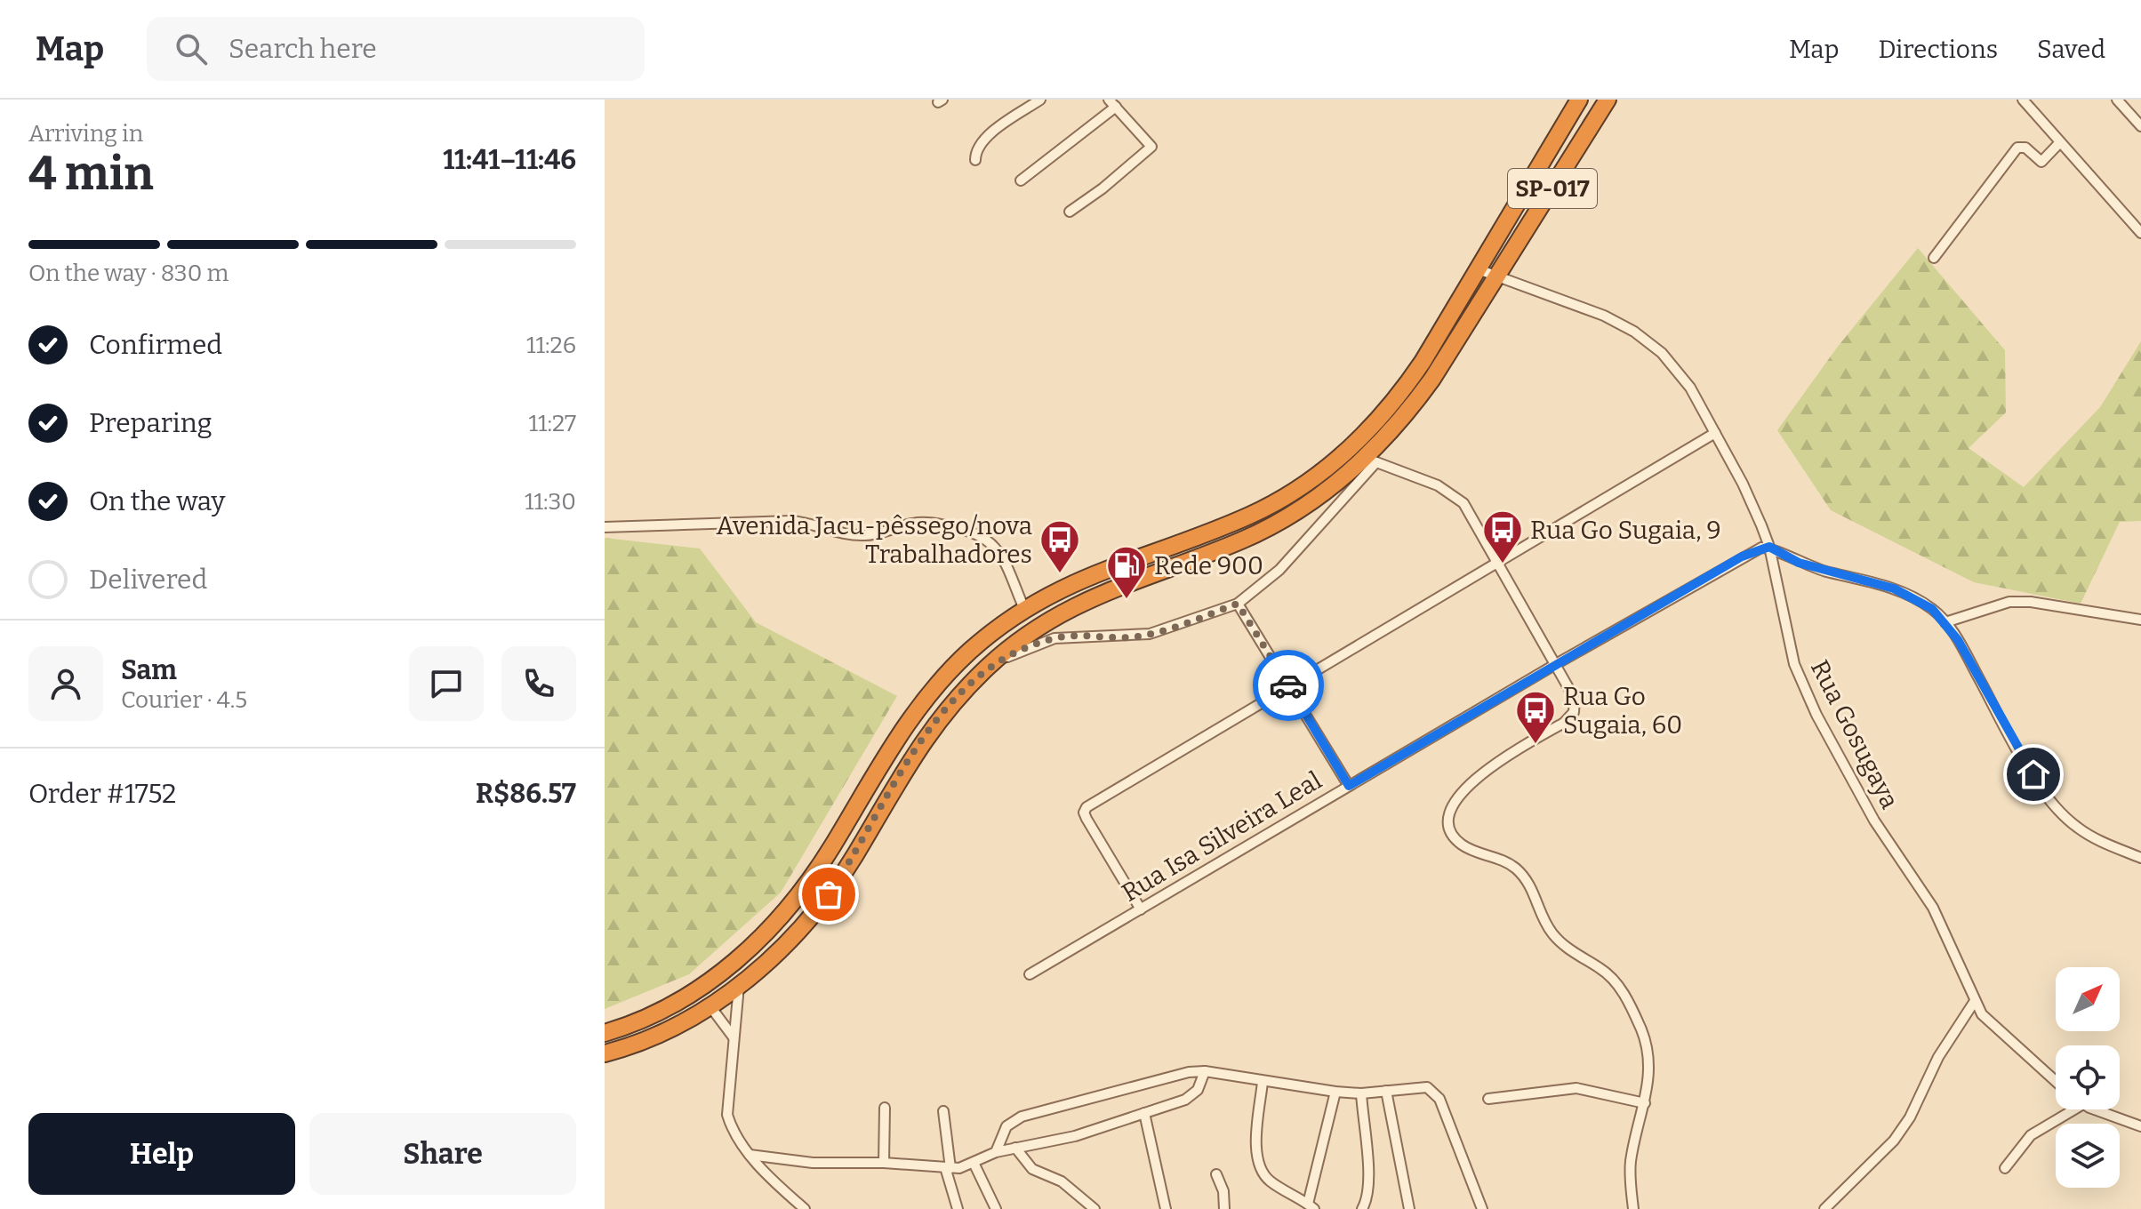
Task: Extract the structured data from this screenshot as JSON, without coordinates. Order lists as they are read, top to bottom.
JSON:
{
  "streets": {
    "highway": ["SP-017"],
    "street": ["Rua Gosugaya", "Rua Isa Silveira Leal"]
  },
  "crossings": [
    ["SP-017", "Rua Gosugaya"],
    ["Rua Gosugaya", "Rua Isa Silveira Leal"]
  ],
  "places": {
    "bus stop": ["Rua Go Sugaia, 9", "Avenida Jacu-pêssego/nova Trabalhadores", "Rua Go Sugaia, 60"],
    "fuel station": ["Rede 900"]
  },
  "north": "top right",
  "page": {
    "header": "Map",
    "search": "Search here",
    "nav": ["Map", "Directions", "Saved"],
    "heading": ["4 min", "Arriving in", "11:41–11:46"],
    "panel": [
      "Sam",
      "Courier · 4.5",
      "Order #1752",
      "R$86.57"
    ],
    "bar": "On the way · 830 m",
    "list": [
      ["Confirmed", "11:26"],
      ["Preparing", "11:27"],
      ["On the way", "11:30"],
      "Delivered"
    ],
    "buttons": ["Help", "Share"]
  }
}
